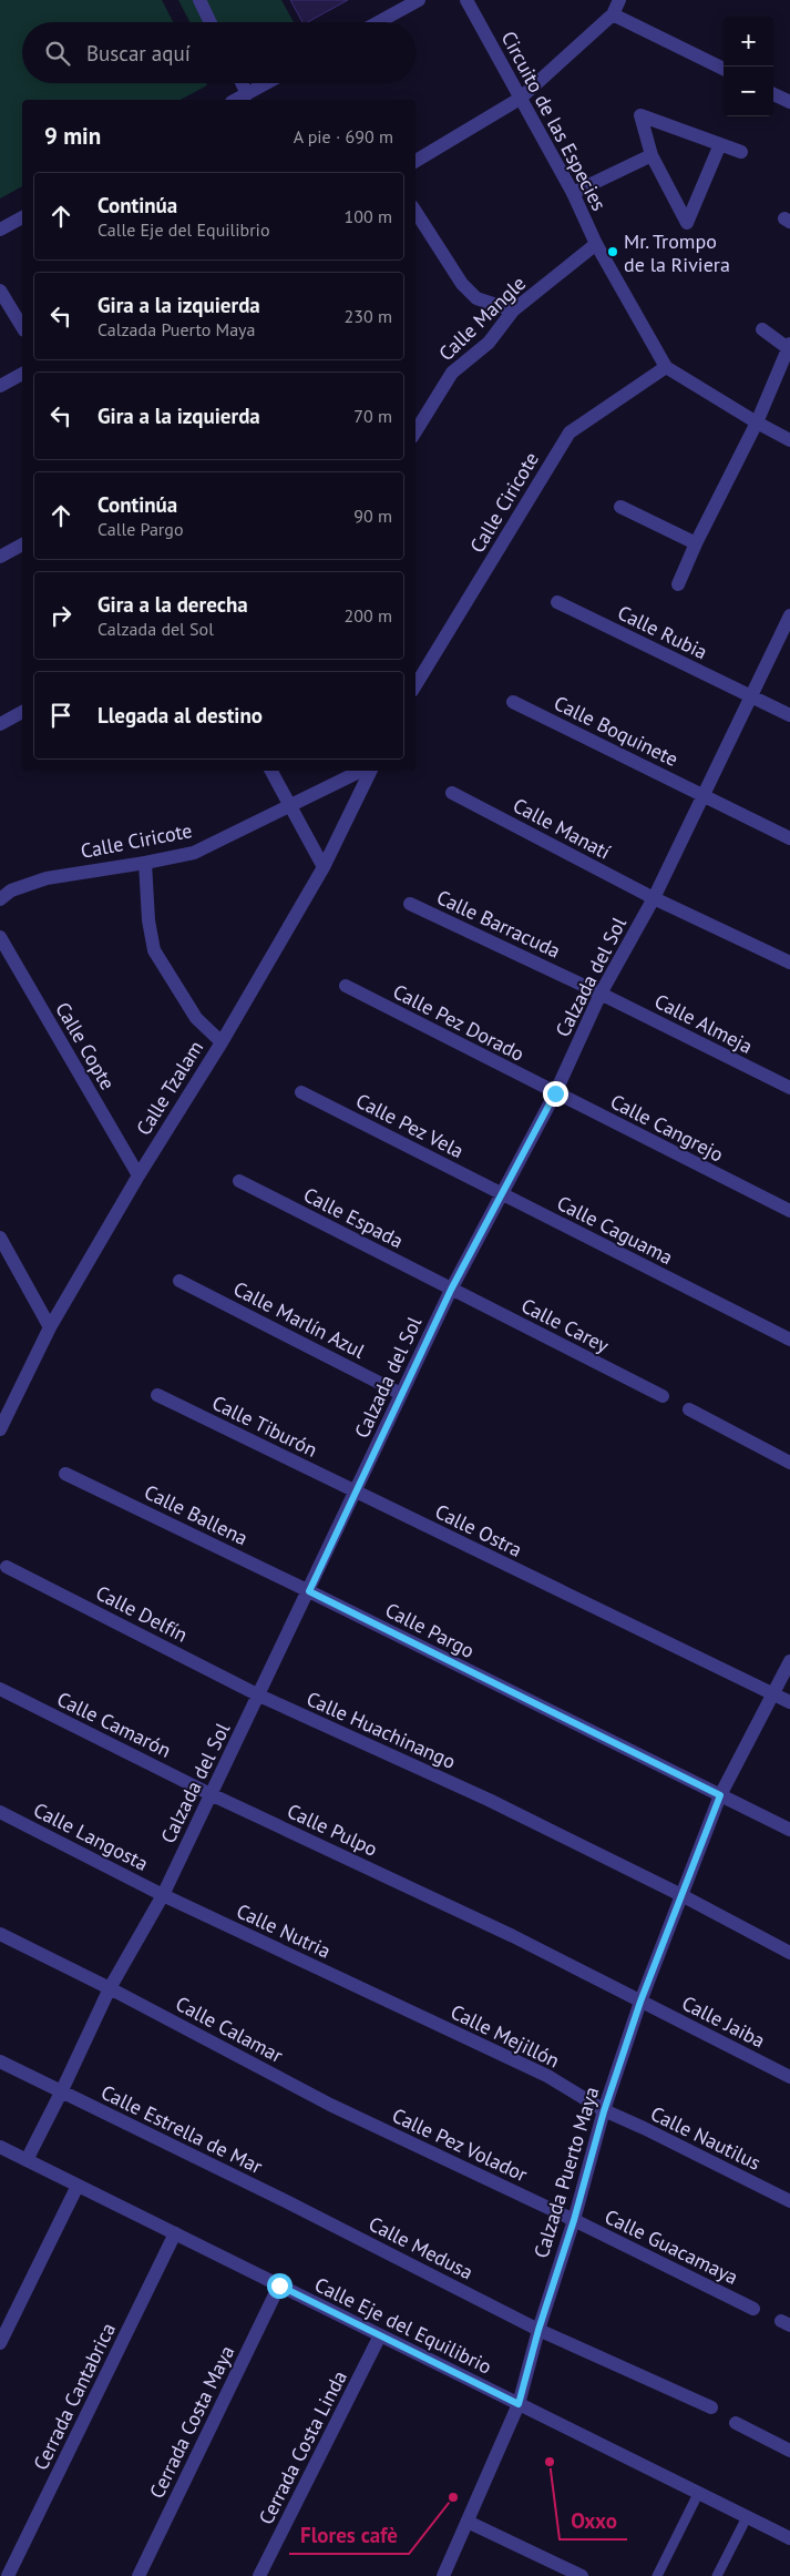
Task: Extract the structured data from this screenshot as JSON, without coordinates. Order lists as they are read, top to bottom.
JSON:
{
  "streets": {
    "street": [
      "Circuito de las Especies",
      "Calle Mangle",
      "Calle Ciricote",
      "Calle Rubia",
      "Calle Boquinete",
      "Calle Manatí",
      "Calle Barracuda",
      "Calzada del Sol",
      "Calle Pez Dorado",
      "Calle Almeja",
      "Calle Copte",
      "Calle Tzalam",
      "Calle Pez Vela",
      "Calle Cangrejo",
      "Calle Espada",
      "Calle Caguama",
      "Calle Marlín Azul",
      "Calle Carey",
      "Calle Tiburón",
      "Calle Ballena",
      "Calle Ostra",
      "Calle Delfín",
      "Calle Pargo",
      "Calle Camarón",
      "Calle Huachinango",
      "Calle Pulpo",
      "Calle Langosta",
      "Calle Nutria",
      "Calle Jaiba",
      "Calle Calamar",
      "Calle Mejillón",
      "Calle Estrella de Mar",
      "Calle Nautilus",
      "Calle Pez Volador",
      "Calzada Puerto Maya",
      "Calle Guacamaya",
      "Calle Medusa",
      "Calle Eje del Equilibrio",
      "Cerrada Cantabrica",
      "Cerrada Costa Maya",
      "Cerrada Costa Linda"
    ]
  },
  "crossings": [
    ["Circuito de las Especies", "Calle Mangle"],
    ["Circuito de las Especies", "Calle Ciricote"],
    ["Calle Rubia", "Calzada del Sol"],
    ["Calle Boquinete", "Calzada del Sol"],
    ["Calle Manatí", "Calzada del Sol"],
    ["Calle Barracuda", "Calzada del Sol"],
    ["Calle Barracuda", "Calle Almeja"],
    ["Calzada del Sol", "Calle Pez Dorado"],
    ["Calzada del Sol", "Calle Almeja"],
    ["Calzada del Sol", "Calle Pez Vela"],
    ["Calzada del Sol", "Calle Cangrejo"],
    ["Calzada del Sol", "Calle Espada"],
    ["Calzada del Sol", "Calle Caguama"],
    ["Calzada del Sol", "Calle Marlín Azul"],
    ["Calzada del Sol", "Calle Carey"],
    ["Calzada del Sol", "Calle Tiburón"],
    ["Calzada del Sol", "Calle Ballena"],
    ["Calzada del Sol", "Calle Ostra"],
    ["Calzada del Sol", "Calle Delfín"],
    ["Calzada del Sol", "Calle Pargo"],
    ["Calzada del Sol", "Calle Camarón"],
    ["Calzada del Sol", "Calle Huachinango"],
    ["Calzada del Sol", "Calle Pulpo"],
    ["Calzada del Sol", "Calle Langosta"],
    ["Calzada del Sol", "Calle Nutria"],
    ["Calzada del Sol", "Calle Calamar"],
    ["Calzada del Sol", "Calle Estrella de Mar"],
    ["Calzada del Sol", "Calle Eje del Equilibrio"],
    ["Calle Pez Dorado", "Calle Cangrejo"],
    ["Calle Copte", "Calle Tzalam"],
    ["Calle Pez Vela", "Calle Caguama"],
    ["Calle Espada", "Calle Carey"],
    ["Calle Tiburón", "Calle Ostra"],
    ["Calle Ballena", "Calle Pargo"],
    ["Calle Ostra", "Calzada Puerto Maya"],
    ["Calle Delfín", "Calle Huachinango"],
    ["Calle Pargo", "Calzada Puerto Maya"],
    ["Calle Camarón", "Calle Pulpo"],
    ["Calle Huachinango", "Calzada Puerto Maya"],
    ["Calle Pulpo", "Calle Jaiba"],
    ["Calle Pulpo", "Calzada Puerto Maya"],
    ["Calle Langosta", "Calle Nutria"],
    ["Calle Nutria", "Calle Mejillón"],
    ["Calle Jaiba", "Calzada Puerto Maya"],
    ["Calle Calamar", "Calle Pez Volador"],
    ["Calle Mejillón", "Calle Nautilus"],
    ["Calle Mejillón", "Calzada Puerto Maya"],
    ["Calle Estrella de Mar", "Calle Medusa"],
    ["Calle Nautilus", "Calzada Puerto Maya"],
    ["Calle Pez Volador", "Calzada Puerto Maya"],
    ["Calle Pez Volador", "Calle Guacamaya"],
    ["Calzada Puerto Maya", "Calle Guacamaya"],
    ["Calzada Puerto Maya", "Calle Medusa"],
    ["Calzada Puerto Maya", "Calle Eje del Equilibrio"],
    ["Calle Eje del Equilibrio", "Cerrada Cantabrica"],
    ["Calle Eje del Equilibrio", "Cerrada Costa Maya"],
    ["Calle Eje del Equilibrio", "Cerrada Costa Linda"]
  ],
  "places": ["Mr. Trompo de la Riviera", "Oxxo", "Flores cafè"],
  "page": {
    "map_buttons": ["+", "−"],
    "search": "Buscar aquí",
    "heading": ["9 min", "A pie · 690 m"],
    "list": [
      ["Continúa", "Calle Eje del Equilibrio", "100 m"],
      ["Gira a la izquierda", "Calzada Puerto Maya", "230 m"],
      ["Gira a la izquierda", "70 m"],
      ["Continúa", "Calle Pargo", "90 m"],
      ["Gira a la derecha", "Calzada del Sol", "200 m"],
      "Llegada al destino"
    ]
  }
}
